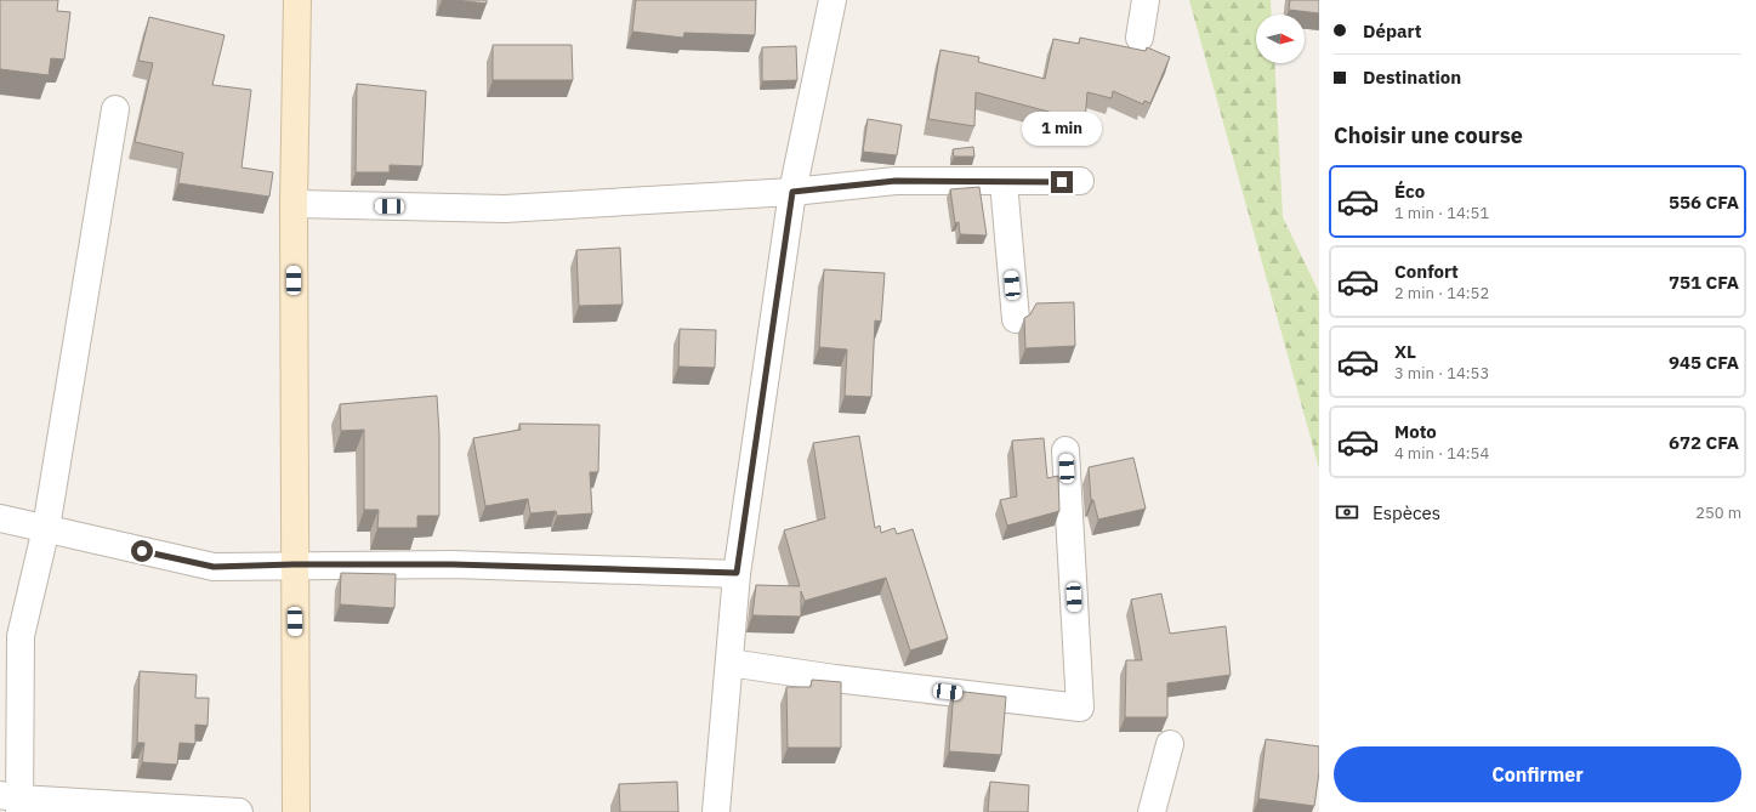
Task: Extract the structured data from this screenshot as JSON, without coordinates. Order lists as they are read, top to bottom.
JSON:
{
  "north": "right",
  "page": {
    "banner": ["Départ", "Destination"],
    "heading": "Choisir une course",
    "bubble": "1 min",
    "list": [
      {
        "name": "Éco",
        "note": "1 min · 14:51",
        "value": "556 CFA"
      },
      {
        "name": "Confort",
        "note": "2 min · 14:52",
        "value": "751 CFA"
      },
      {
        "name": "XL",
        "note": "3 min · 14:53",
        "value": "945 CFA"
      },
      {
        "name": "Moto",
        "note": "4 min · 14:54",
        "value": "672 CFA"
      }
    ],
    "pay": ["Espèces", "250 m"],
    "buttons": "Confirmer"
  }
}
